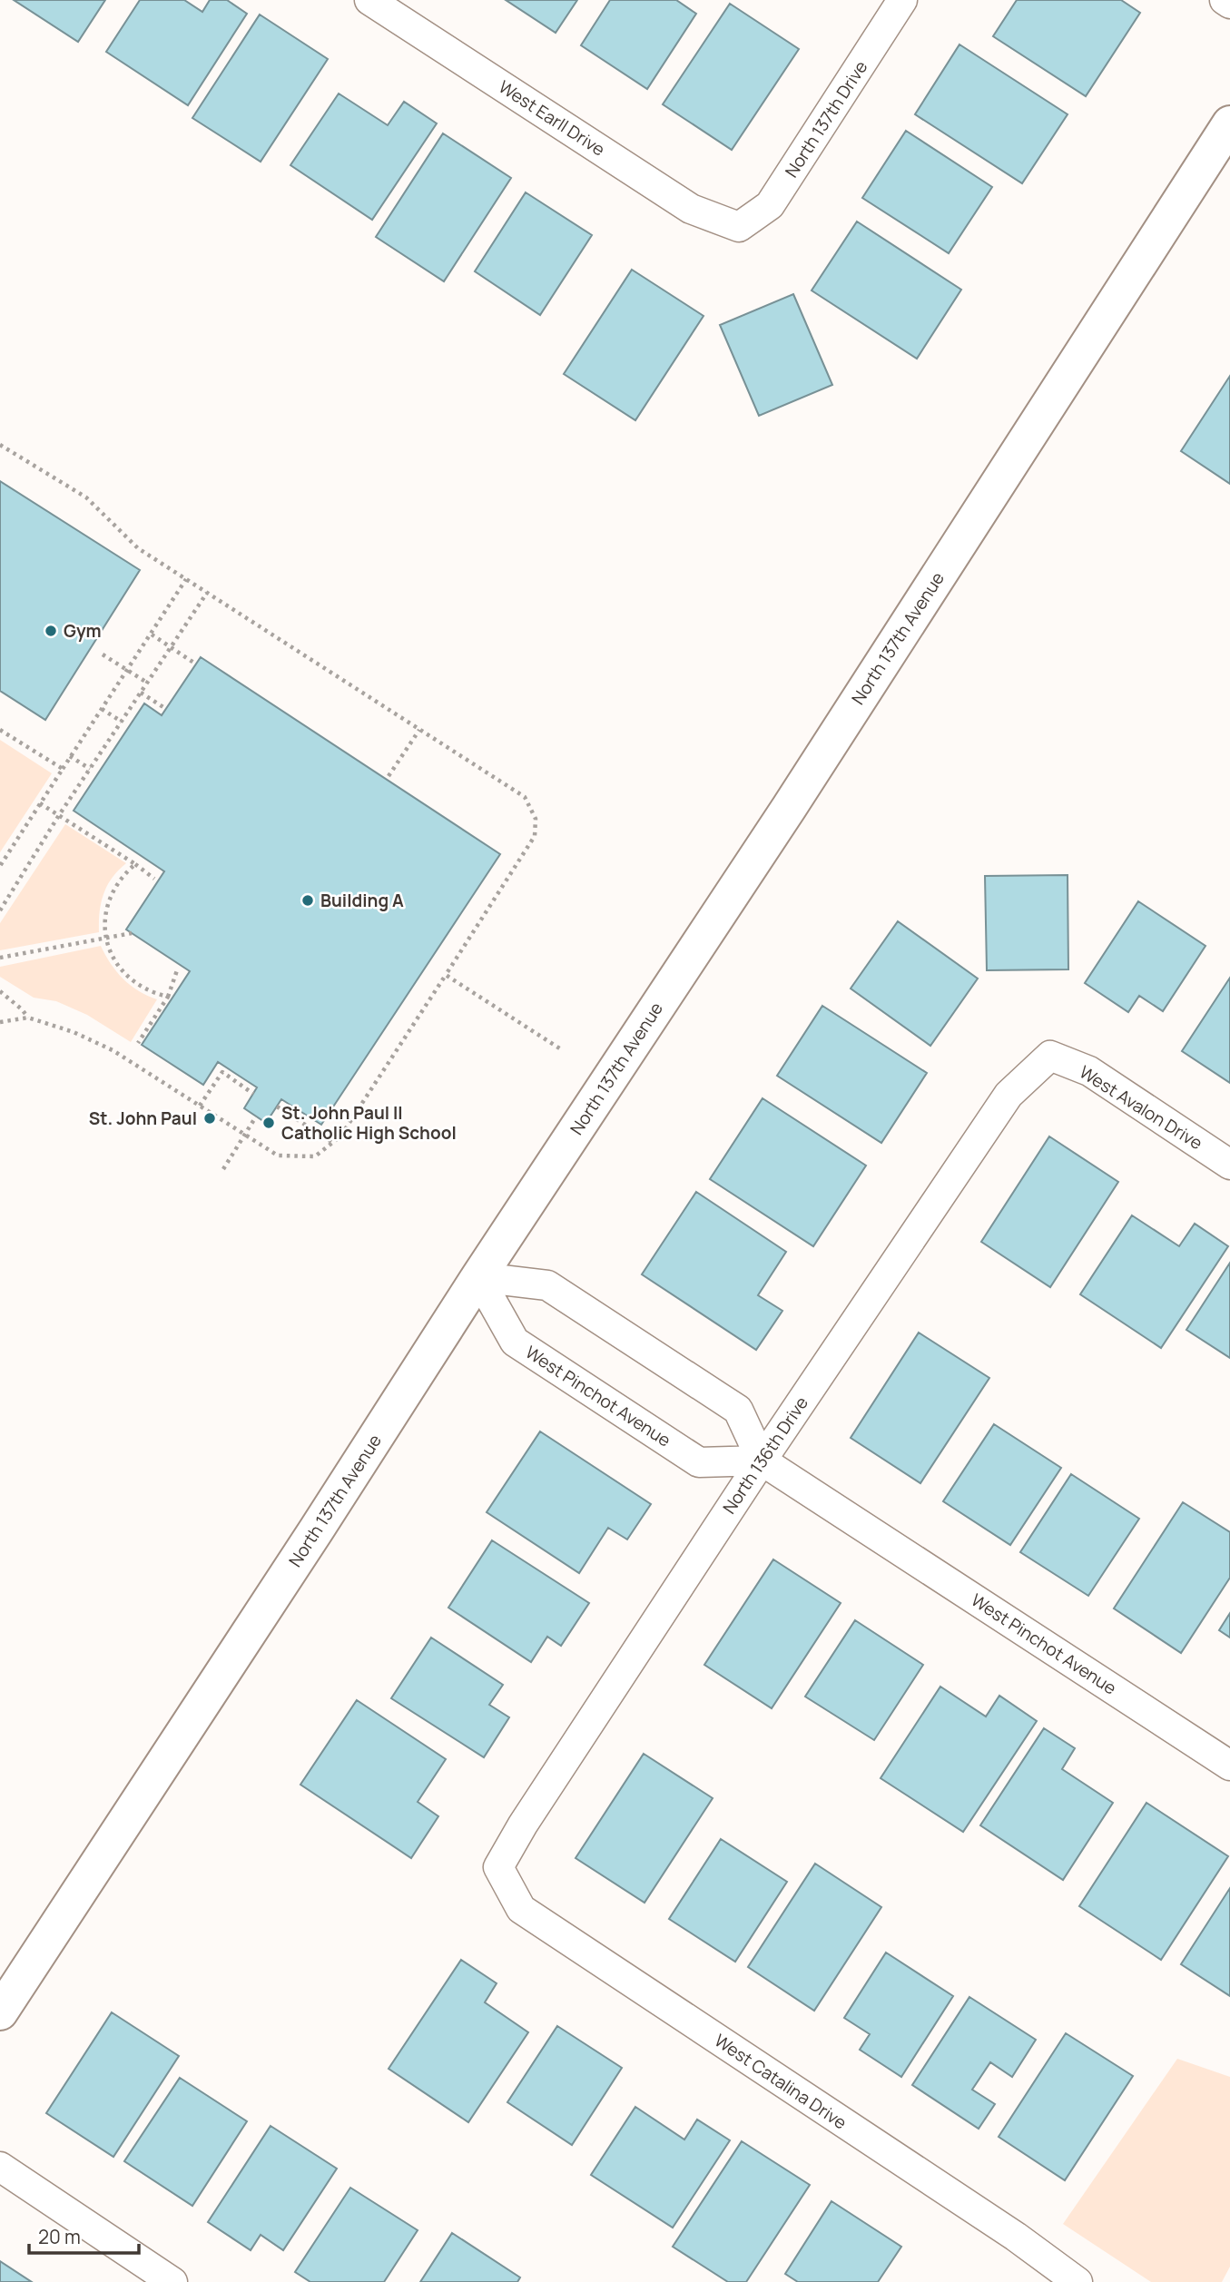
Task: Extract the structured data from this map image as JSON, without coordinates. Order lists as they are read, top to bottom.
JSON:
{
  "streets": {
    "street": [
      "West Earll Drive",
      "North 137th Drive",
      "North 137th Avenue",
      "West Avalon Drive",
      "West Pinchot Avenue",
      "North 136th Drive",
      "West Catalina Drive"
    ]
  },
  "crossings": [
    ["West Earll Drive", "North 137th Drive"],
    ["North 137th Avenue", "West Pinchot Avenue"],
    ["West Avalon Drive", "North 136th Drive"],
    ["West Pinchot Avenue", "North 136th Drive"],
    ["North 136th Drive", "West Catalina Drive"]
  ],
  "places": [
    "Gym",
    "Building A",
    "St. John Paul",
    "St. John Paul II Catholic High School"
  ],
  "scale_bar": "20 m"
}
